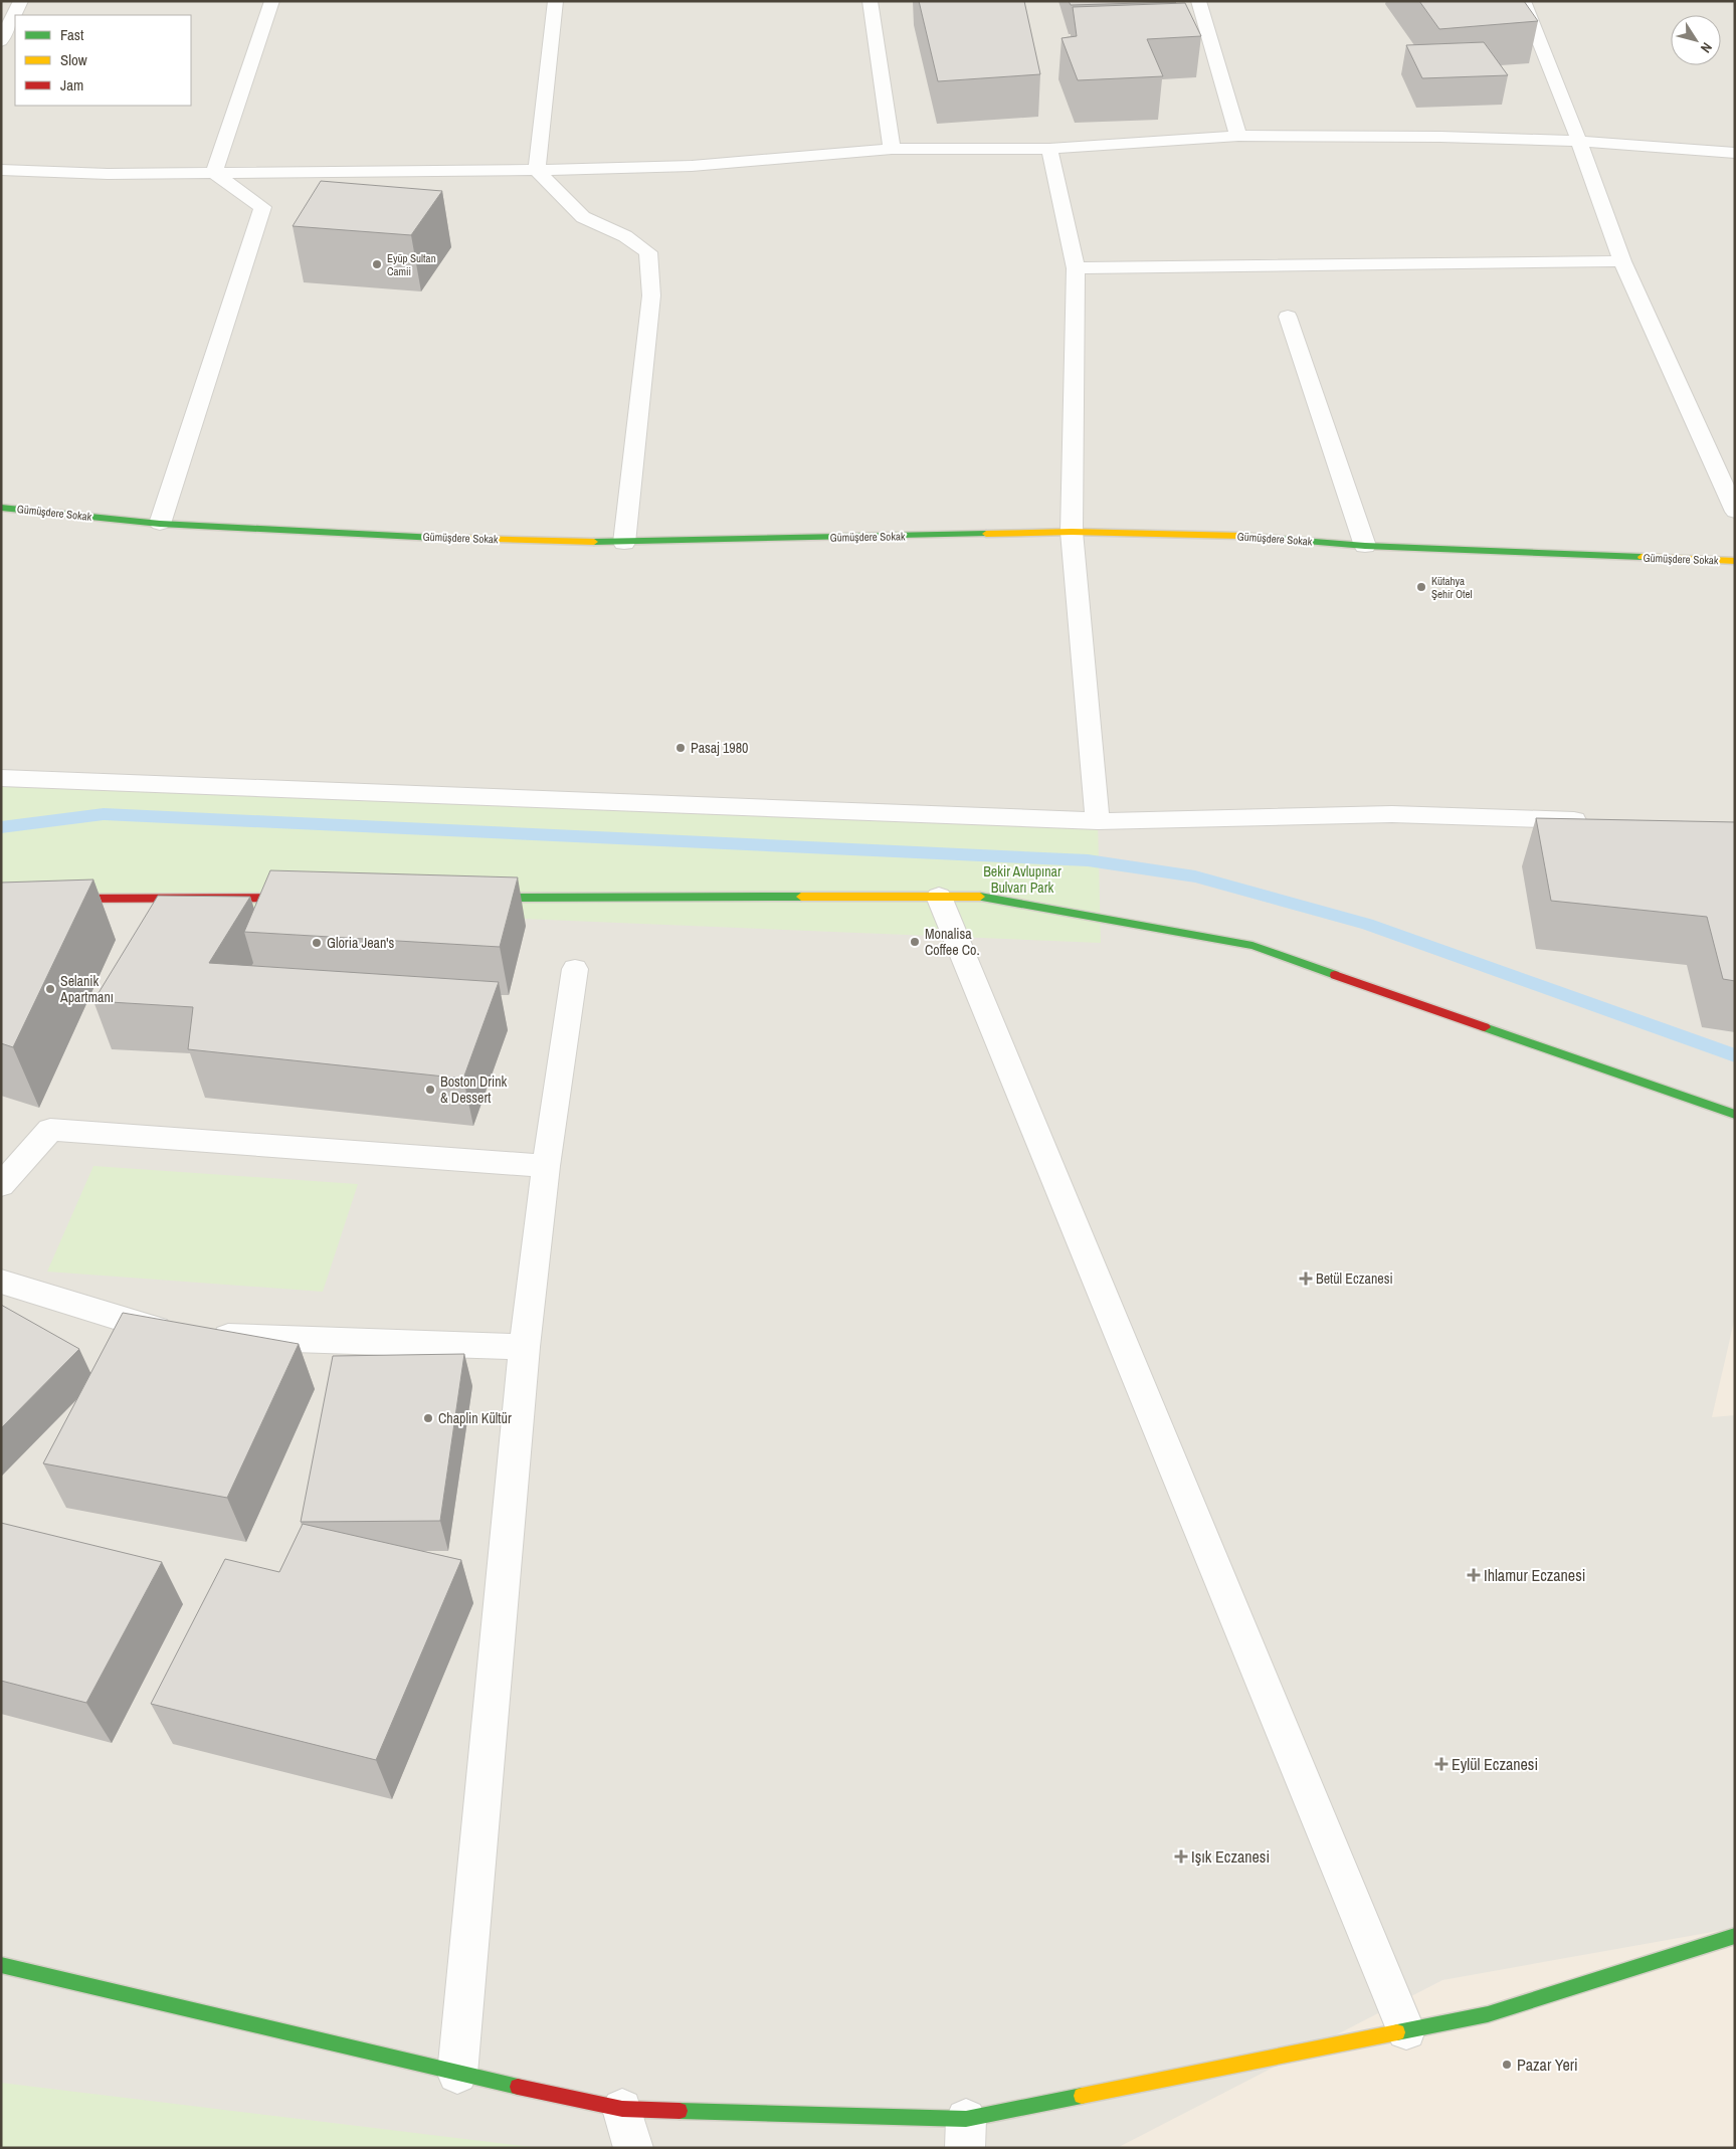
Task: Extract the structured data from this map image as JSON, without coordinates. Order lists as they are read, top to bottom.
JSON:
{
  "streets": {
    "street": ["Gümüşdere Sokak"]
  },
  "parks": ["Bekir Avlupınar Bulvarı Park"],
  "places": {
    "other": [
      "Eyüp Sultan Camii",
      "Kütahya Şehir Otel",
      "Pasaj 1980",
      "Monalisa Coffee Co.",
      "Gloria Jean's",
      "Selanik Apartmanı",
      "Boston Drink & Dessert",
      "Chaplin Kültür",
      "Pazar Yeri"
    ],
    "health": [
      "Betül Eczanesi",
      "Ihlamur Eczanesi",
      "Eylül Eczanesi",
      "Işık Eczanesi"
    ]
  },
  "legend": ["Fast", "Slow", "Jam"],
  "north": "bottom right"
}
